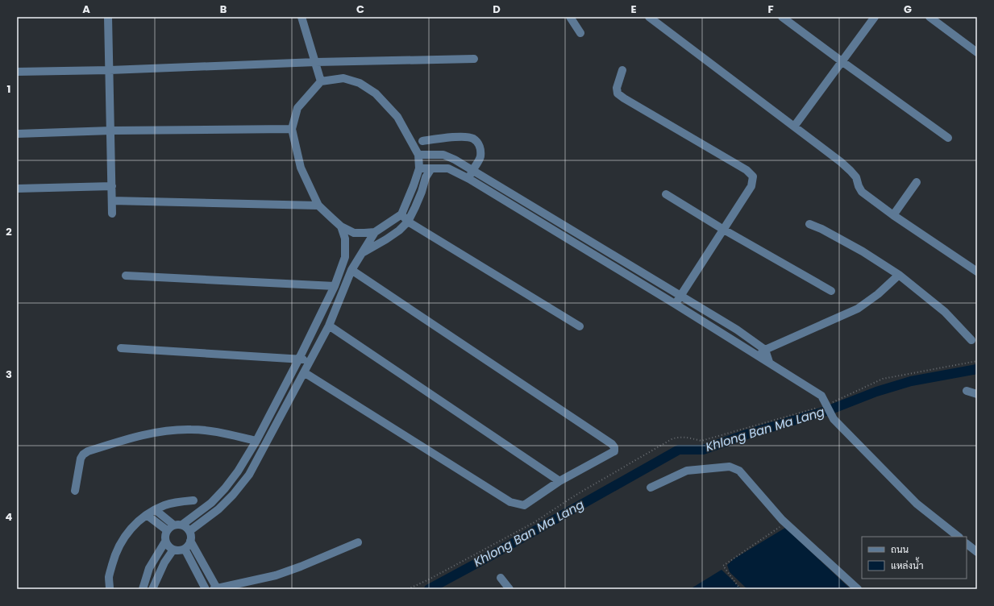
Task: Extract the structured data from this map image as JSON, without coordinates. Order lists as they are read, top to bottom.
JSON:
{
  "water": ["Khlong Ban Ma Lang"],
  "legend": ["ถนน", "แหล่งน้ำ"],
  "grid": {
    "columns": [
      "A",
      "B",
      "C",
      "D",
      "E",
      "F",
      "G"
    ],
    "rows": [
      "1",
      "2",
      "3",
      "4"
    ]
  }
}
